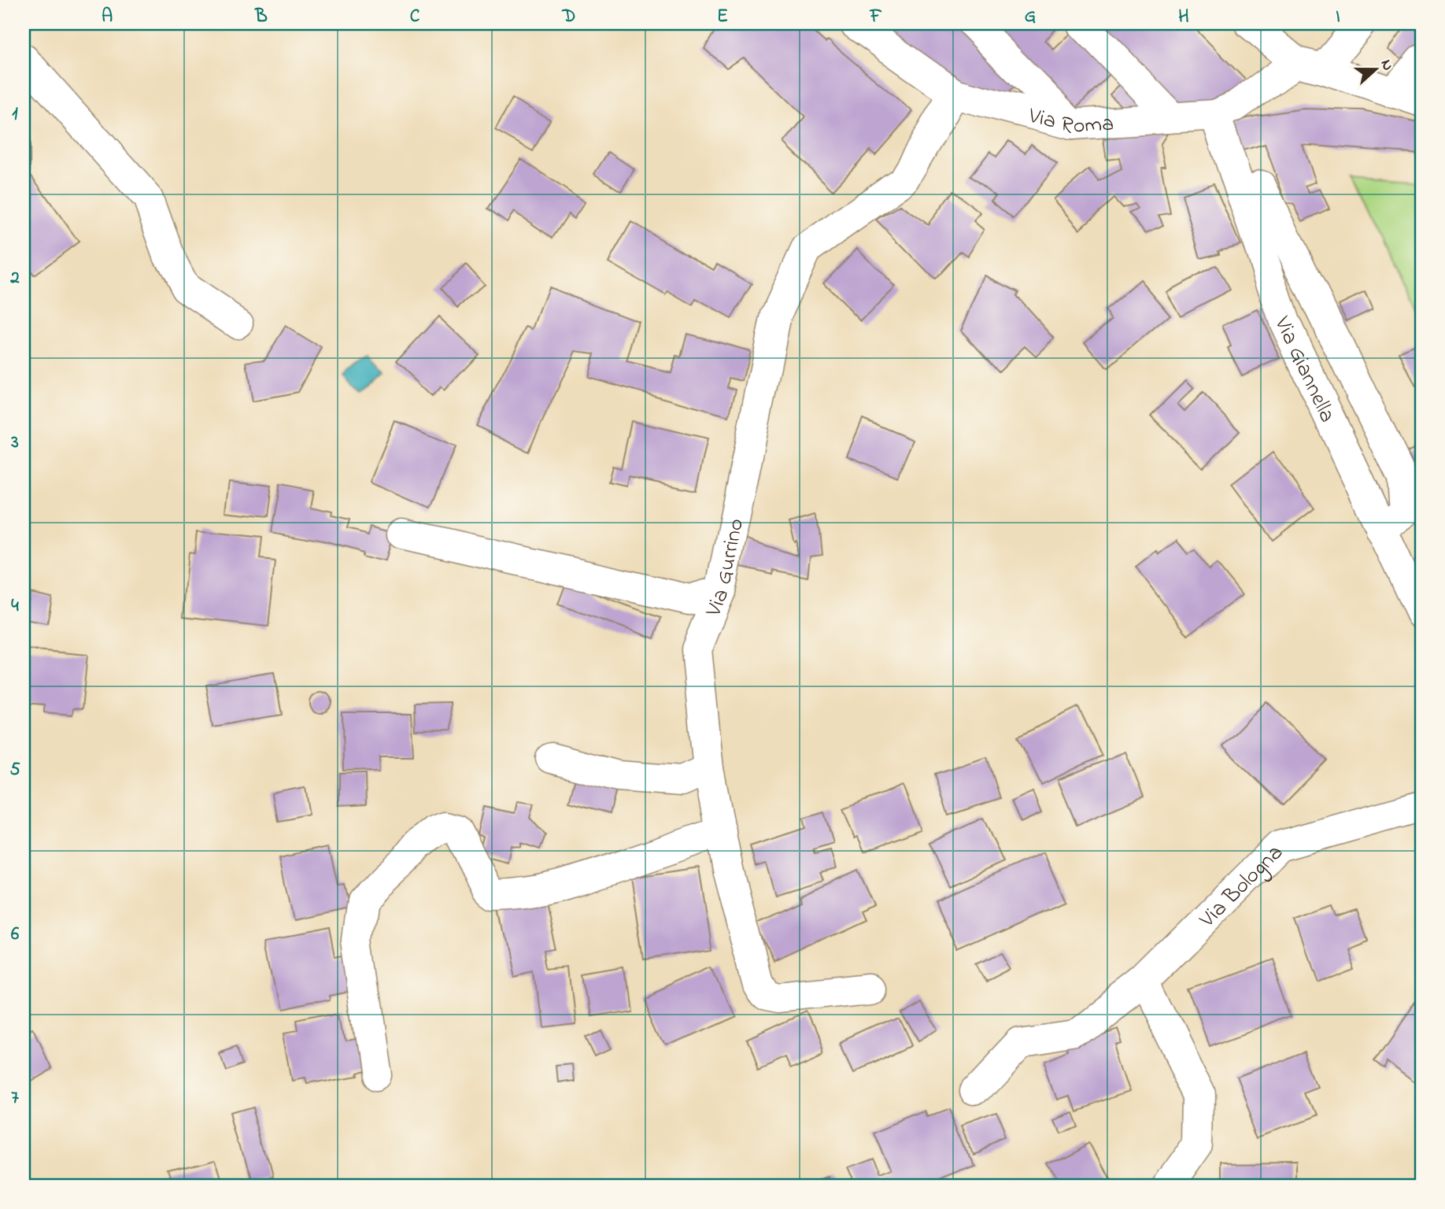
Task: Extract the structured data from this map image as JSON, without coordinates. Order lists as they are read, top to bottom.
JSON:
{
  "streets": {
    "street": [
      "Via Roma",
      "Via Giannella",
      "Via Gurrino",
      "Via Bologna"
    ]
  },
  "crossings": [
    ["Via Roma", "Via Giannella"],
    ["Via Roma", "Via Gurrino"]
  ],
  "north": "right",
  "grid": {
    "columns": [
      "A",
      "B",
      "C",
      "D",
      "E",
      "F",
      "G",
      "H",
      "I"
    ],
    "rows": [
      "1",
      "2",
      "3",
      "4",
      "5",
      "6",
      "7"
    ]
  }
}
